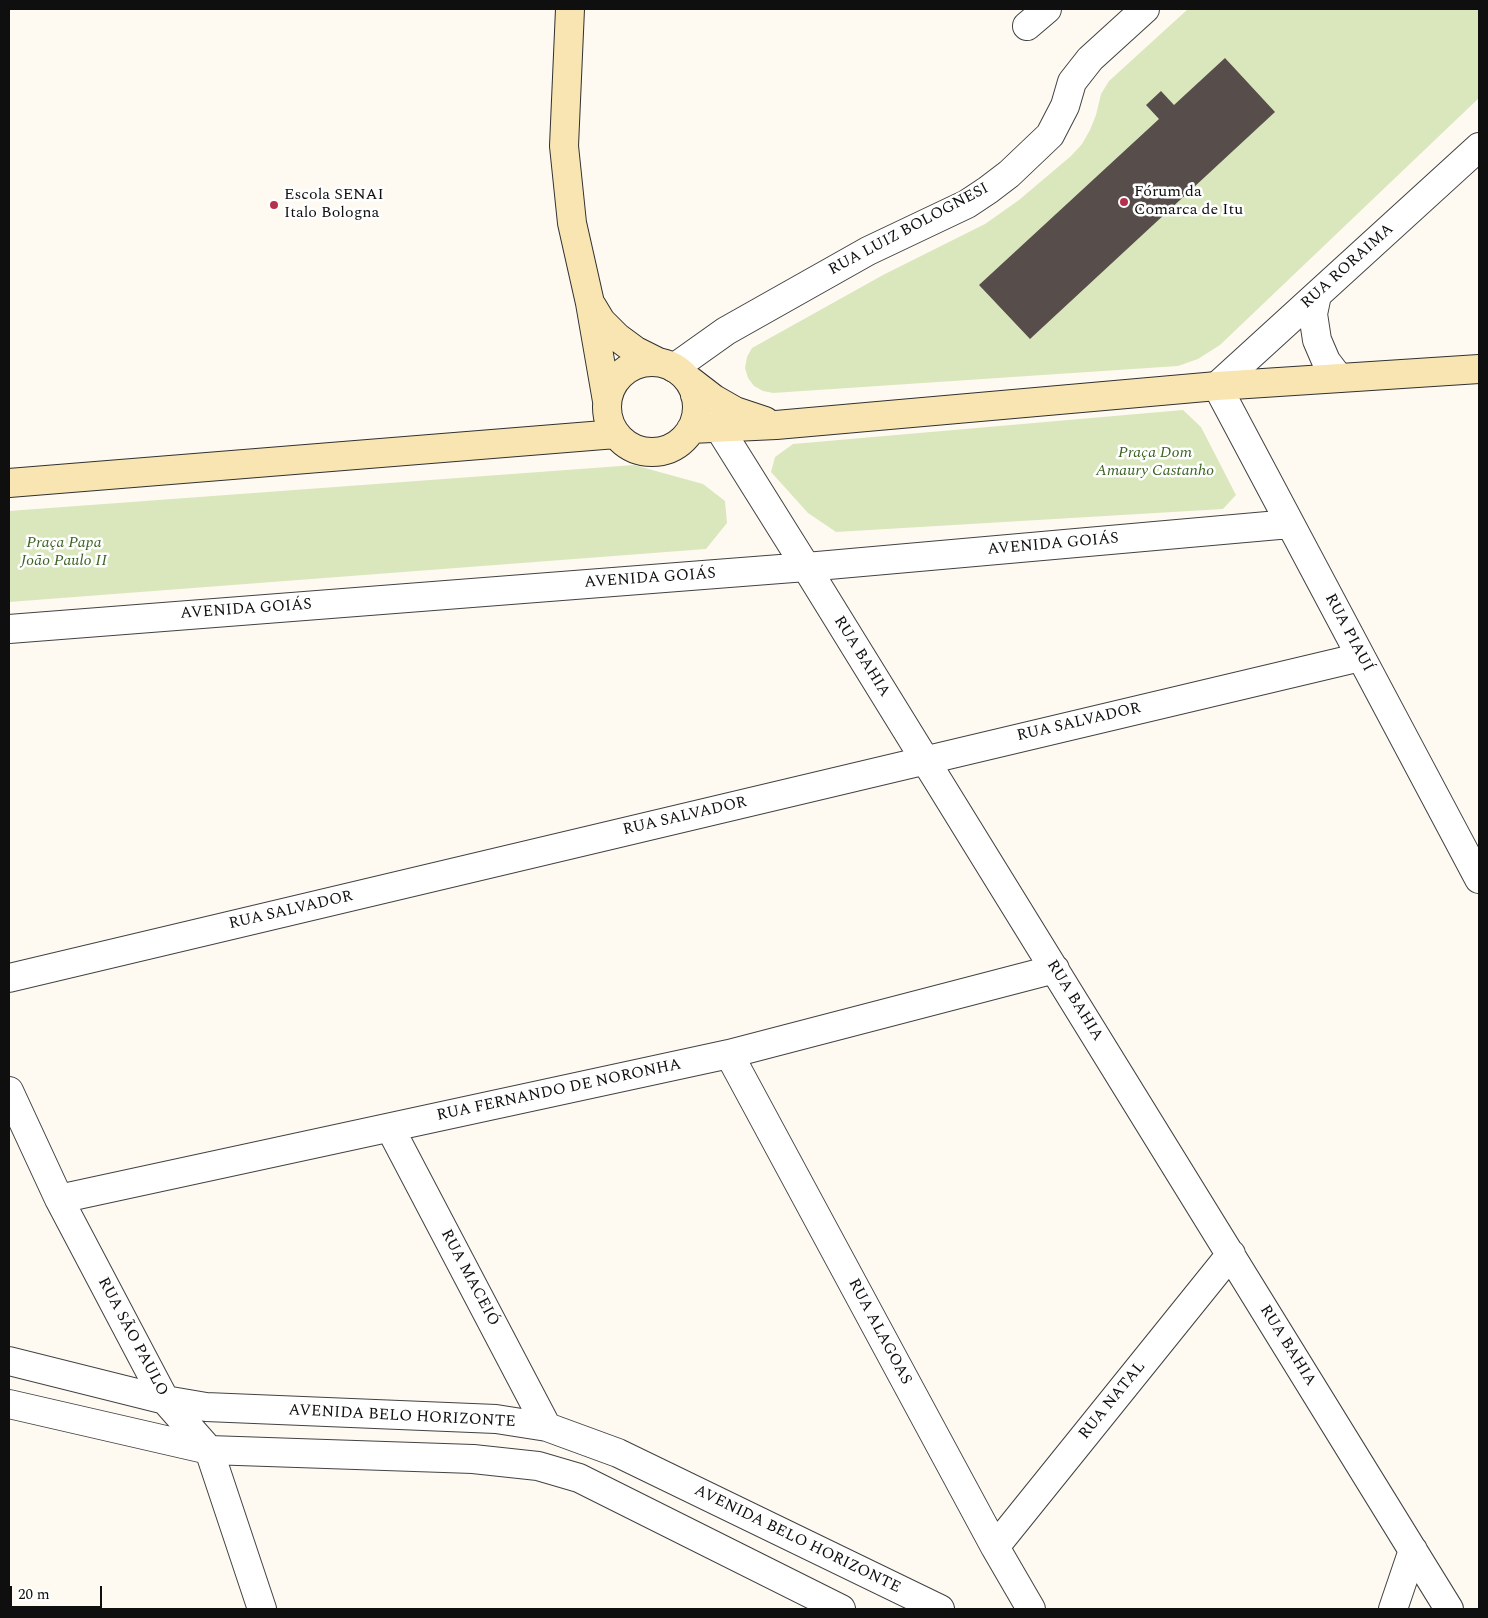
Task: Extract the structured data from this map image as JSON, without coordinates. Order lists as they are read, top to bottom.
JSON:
{
  "streets": {
    "street": [
      "RUA LUIZ BOLOGNESI",
      "RUA RORAIMA",
      "AVENIDA GOIÁS",
      "RUA PIAUÍ",
      "RUA BAHIA",
      "RUA SALVADOR",
      "RUA FERNANDO DE NORONHA",
      "RUA MACEIÓ",
      "RUA ALAGOAS",
      "RUA SÃO PAULO",
      "RUA NATAL",
      "AVENIDA BELO HORIZONTE"
    ]
  },
  "crossings": [
    ["RUA LUIZ BOLOGNESI", "RUA BAHIA"],
    ["RUA RORAIMA", "RUA PIAUÍ"],
    ["AVENIDA GOIÁS", "RUA PIAUÍ"],
    ["AVENIDA GOIÁS", "RUA BAHIA"],
    ["RUA PIAUÍ", "RUA SALVADOR"],
    ["RUA BAHIA", "RUA SALVADOR"],
    ["RUA BAHIA", "RUA FERNANDO DE NORONHA"],
    ["RUA BAHIA", "RUA NATAL"],
    ["RUA FERNANDO DE NORONHA", "RUA MACEIÓ"],
    ["RUA FERNANDO DE NORONHA", "RUA ALAGOAS"],
    ["RUA FERNANDO DE NORONHA", "RUA SÃO PAULO"],
    ["RUA MACEIÓ", "AVENIDA BELO HORIZONTE"],
    ["RUA ALAGOAS", "RUA NATAL"],
    ["RUA SÃO PAULO", "AVENIDA BELO HORIZONTE"]
  ],
  "parks": ["Praça Dom Amaury Castanho", "Praça Papa João Paulo II"],
  "places": ["Fórum da Comarca de Itu", "Escola SENAI Italo Bologna"],
  "scale_bar": "20 m"
}
